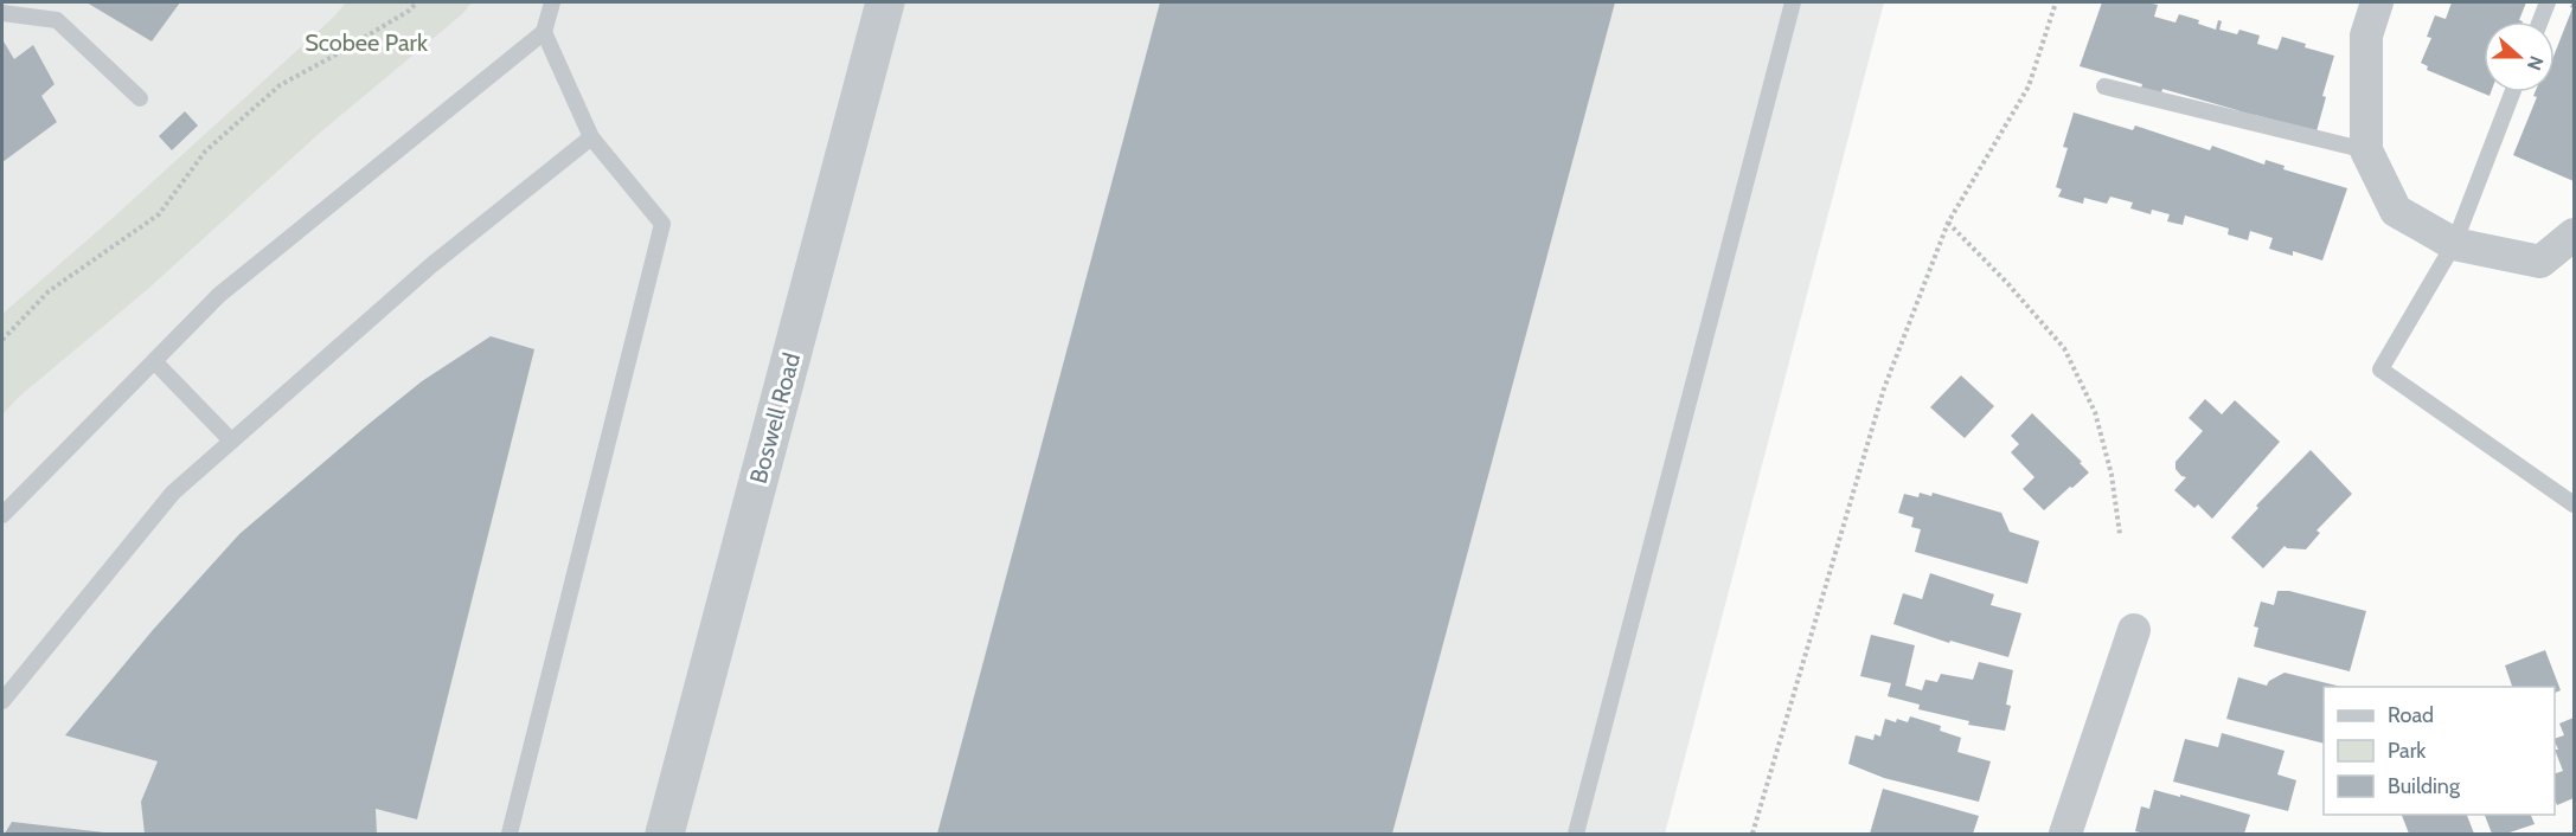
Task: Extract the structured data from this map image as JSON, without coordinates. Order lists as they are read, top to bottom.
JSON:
{
  "streets": {
    "street": ["Boswell Road"]
  },
  "parks": ["Scobee Park"],
  "legend": ["Road", "Park", "Building"],
  "north": "right"
}
